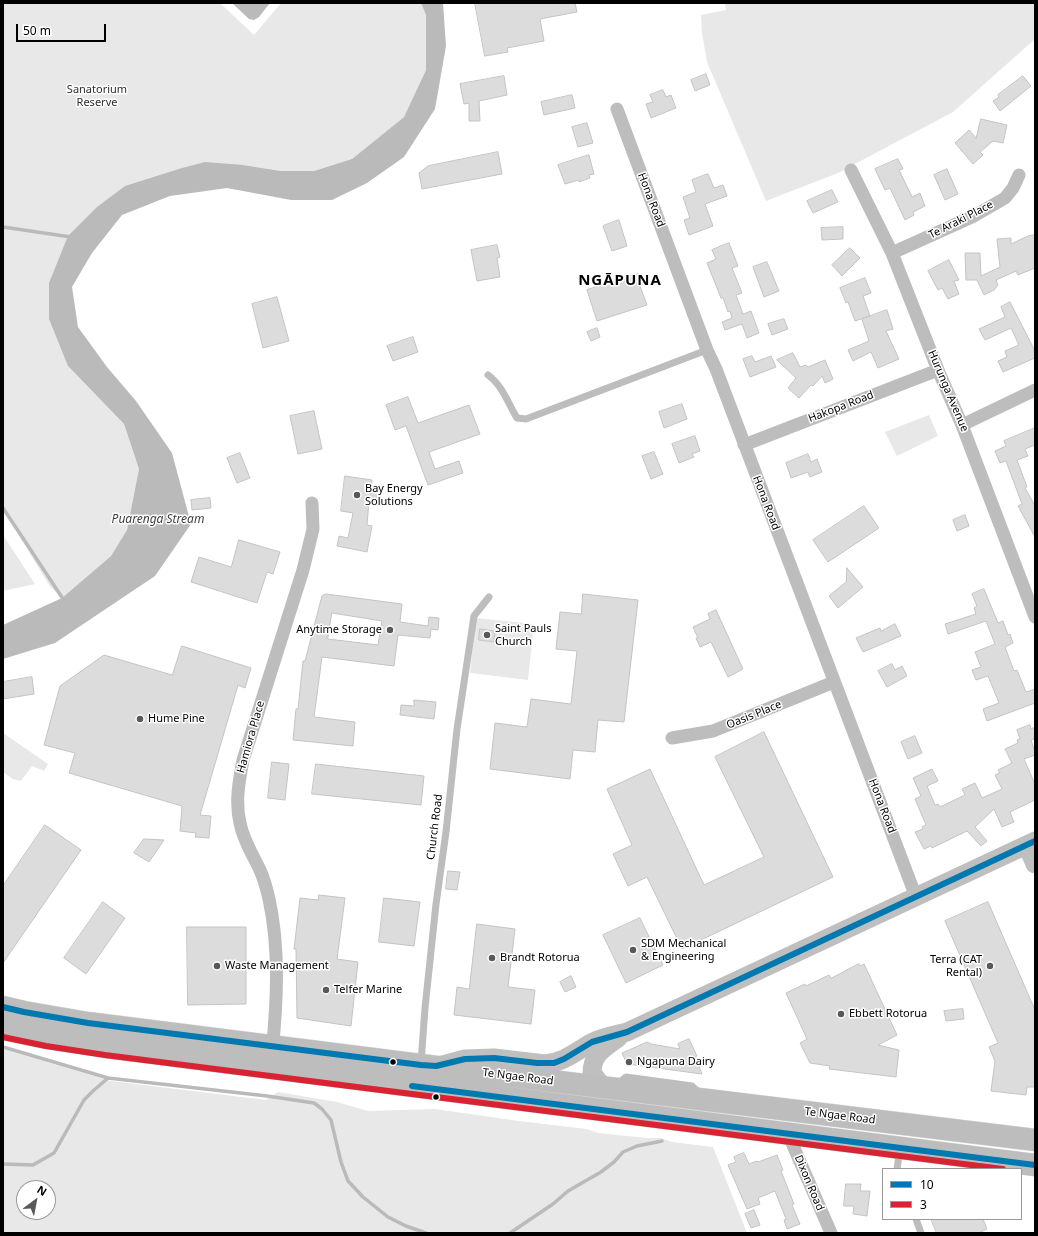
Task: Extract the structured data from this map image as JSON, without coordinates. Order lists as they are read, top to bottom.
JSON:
{
  "streets": {
    "highway": ["Te Ngae Road"],
    "street": [
      "Hona Road",
      "Te Araki Place",
      "Hurunga Avenue",
      "Hakopa Road",
      "Oasis Place",
      "Hamiora Place",
      "Dixon Road"
    ],
    "lane": ["Church Road"]
  },
  "crossings": [
    ["Hona Road", "Hakopa Road"],
    ["Hona Road", "Oasis Place"],
    ["Te Araki Place", "Hurunga Avenue"],
    ["Hurunga Avenue", "Hakopa Road"],
    ["Hamiora Place", "Te Ngae Road"],
    ["Church Road", "Te Ngae Road"],
    ["Te Ngae Road", "Dixon Road"]
  ],
  "districts": ["NGĀPUNA"],
  "water": ["Puarenga Stream"],
  "parks": ["Sanatorium Reserve"],
  "places": [
    "Bay Energy Solutions",
    "Anytime Storage",
    "Saint Pauls Church",
    "Hume Pine",
    "SDM Mechanical & Engineering",
    "Brandt Rotorua",
    "Waste Management",
    "Terra (CAT Rental)",
    "Telfer Marine",
    "Ebbett Rotorua",
    "Ngapuna Dairy"
  ],
  "lines": ["transit line 10", "transit line 3"],
  "legend": ["10", "3"],
  "scale_bar": "50 m",
  "north": "top right"
}
